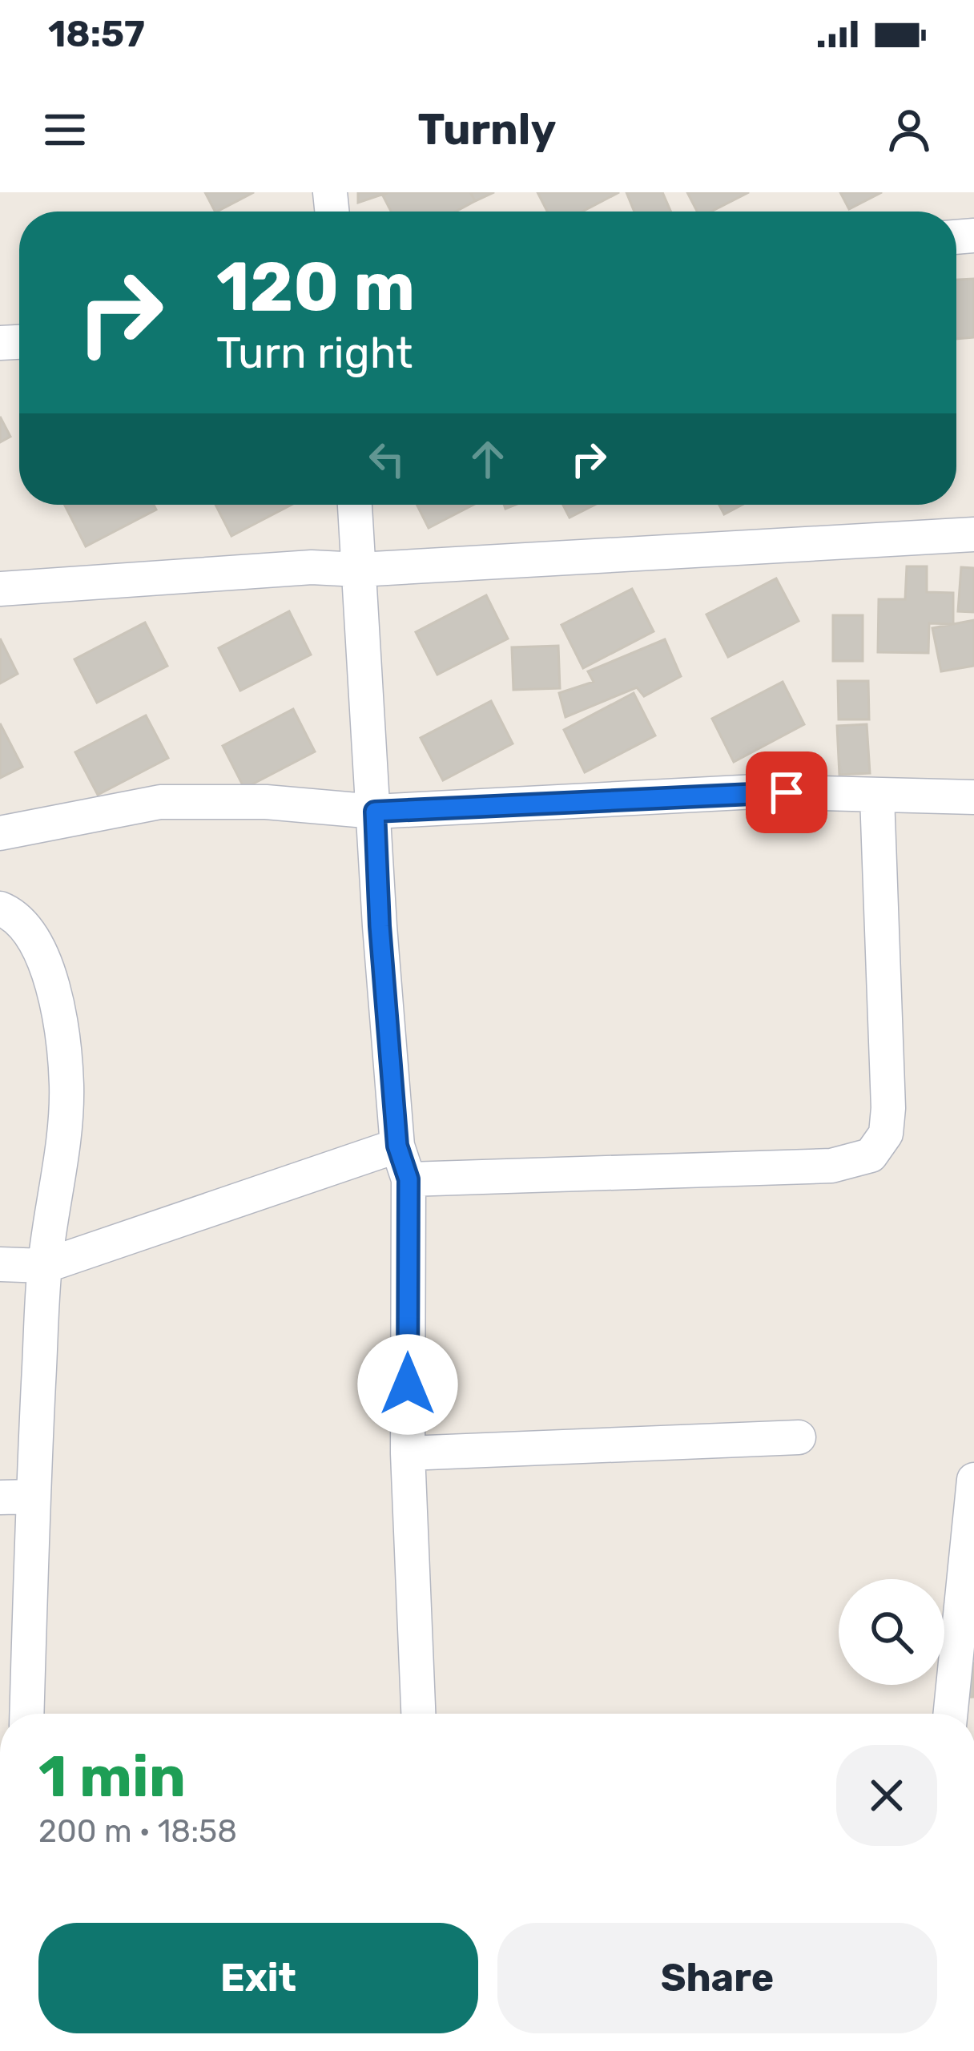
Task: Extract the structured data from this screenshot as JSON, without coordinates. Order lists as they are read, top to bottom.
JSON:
{
  "page": {
    "status": "18:57",
    "header": "Turnly",
    "turn": ["120 m", "Turn right"],
    "heading": ["1 min", "200 m · 18:58"],
    "buttons": ["Exit", "Share"]
  }
}
